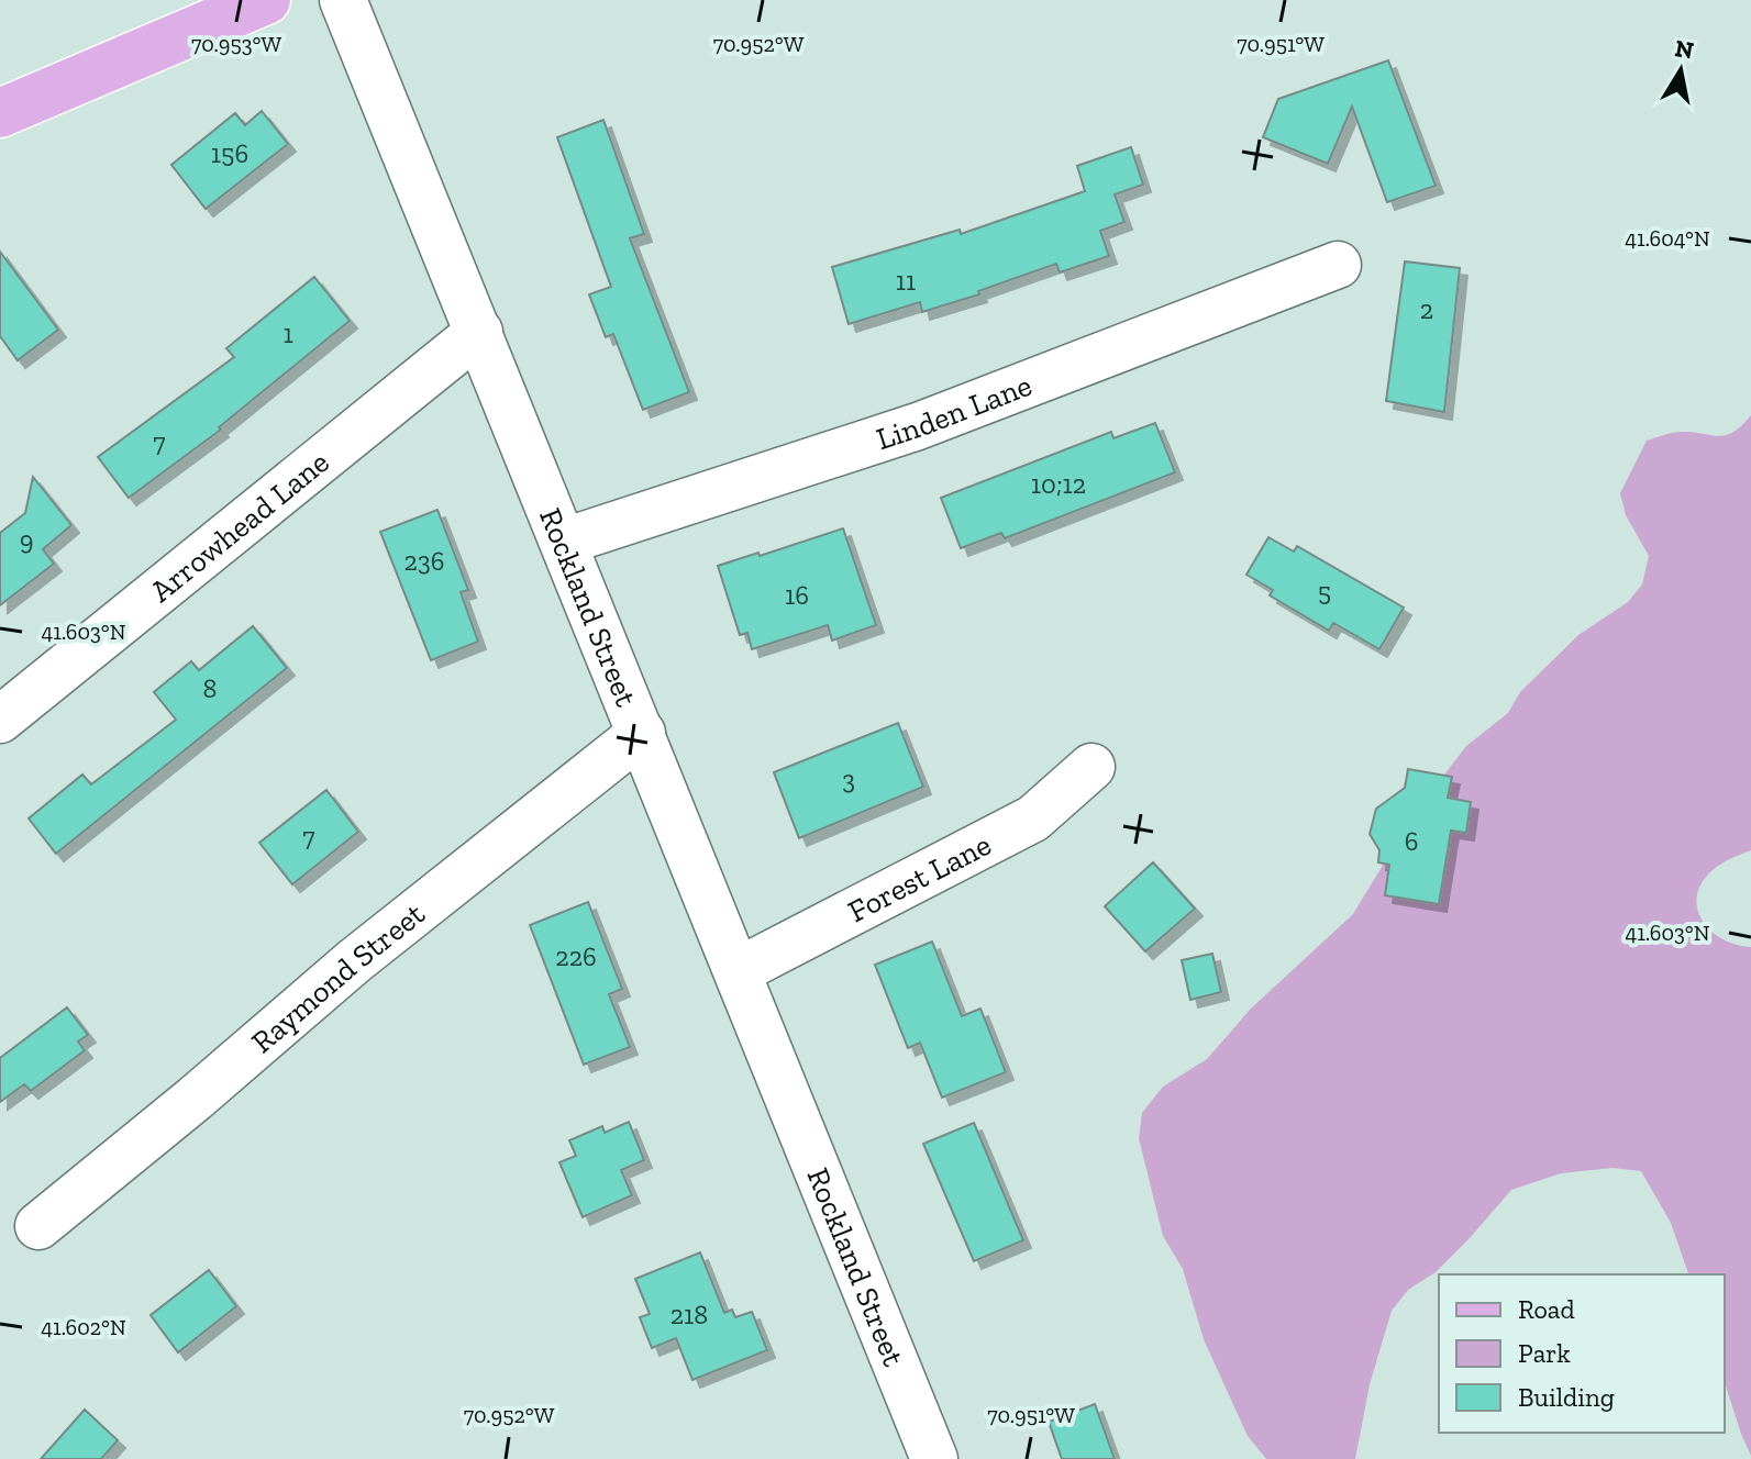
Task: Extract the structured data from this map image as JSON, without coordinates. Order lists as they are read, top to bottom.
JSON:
{
  "streets": {
    "street": [
      "Linden Lane",
      "Arrowhead Lane",
      "Rockland Street",
      "Forest Lane",
      "Raymond Street"
    ]
  },
  "crossings": [
    ["Linden Lane", "Rockland Street"],
    ["Arrowhead Lane", "Rockland Street"],
    ["Rockland Street", "Forest Lane"],
    ["Rockland Street", "Raymond Street"]
  ],
  "house_numbers": [
    "156",
    "11",
    "2",
    "1",
    "7",
    "10;12",
    "9",
    "236",
    "5",
    "16",
    "8",
    "3",
    "7",
    "6",
    "226",
    "218"
  ],
  "legend": ["Road", "Park", "Building"],
  "north": "top",
  "coordinates": [
    "70.953°W",
    "70.952°W",
    "70.951°W",
    "41.604°N",
    "41.603°N",
    "41.602°N"
  ]
}
